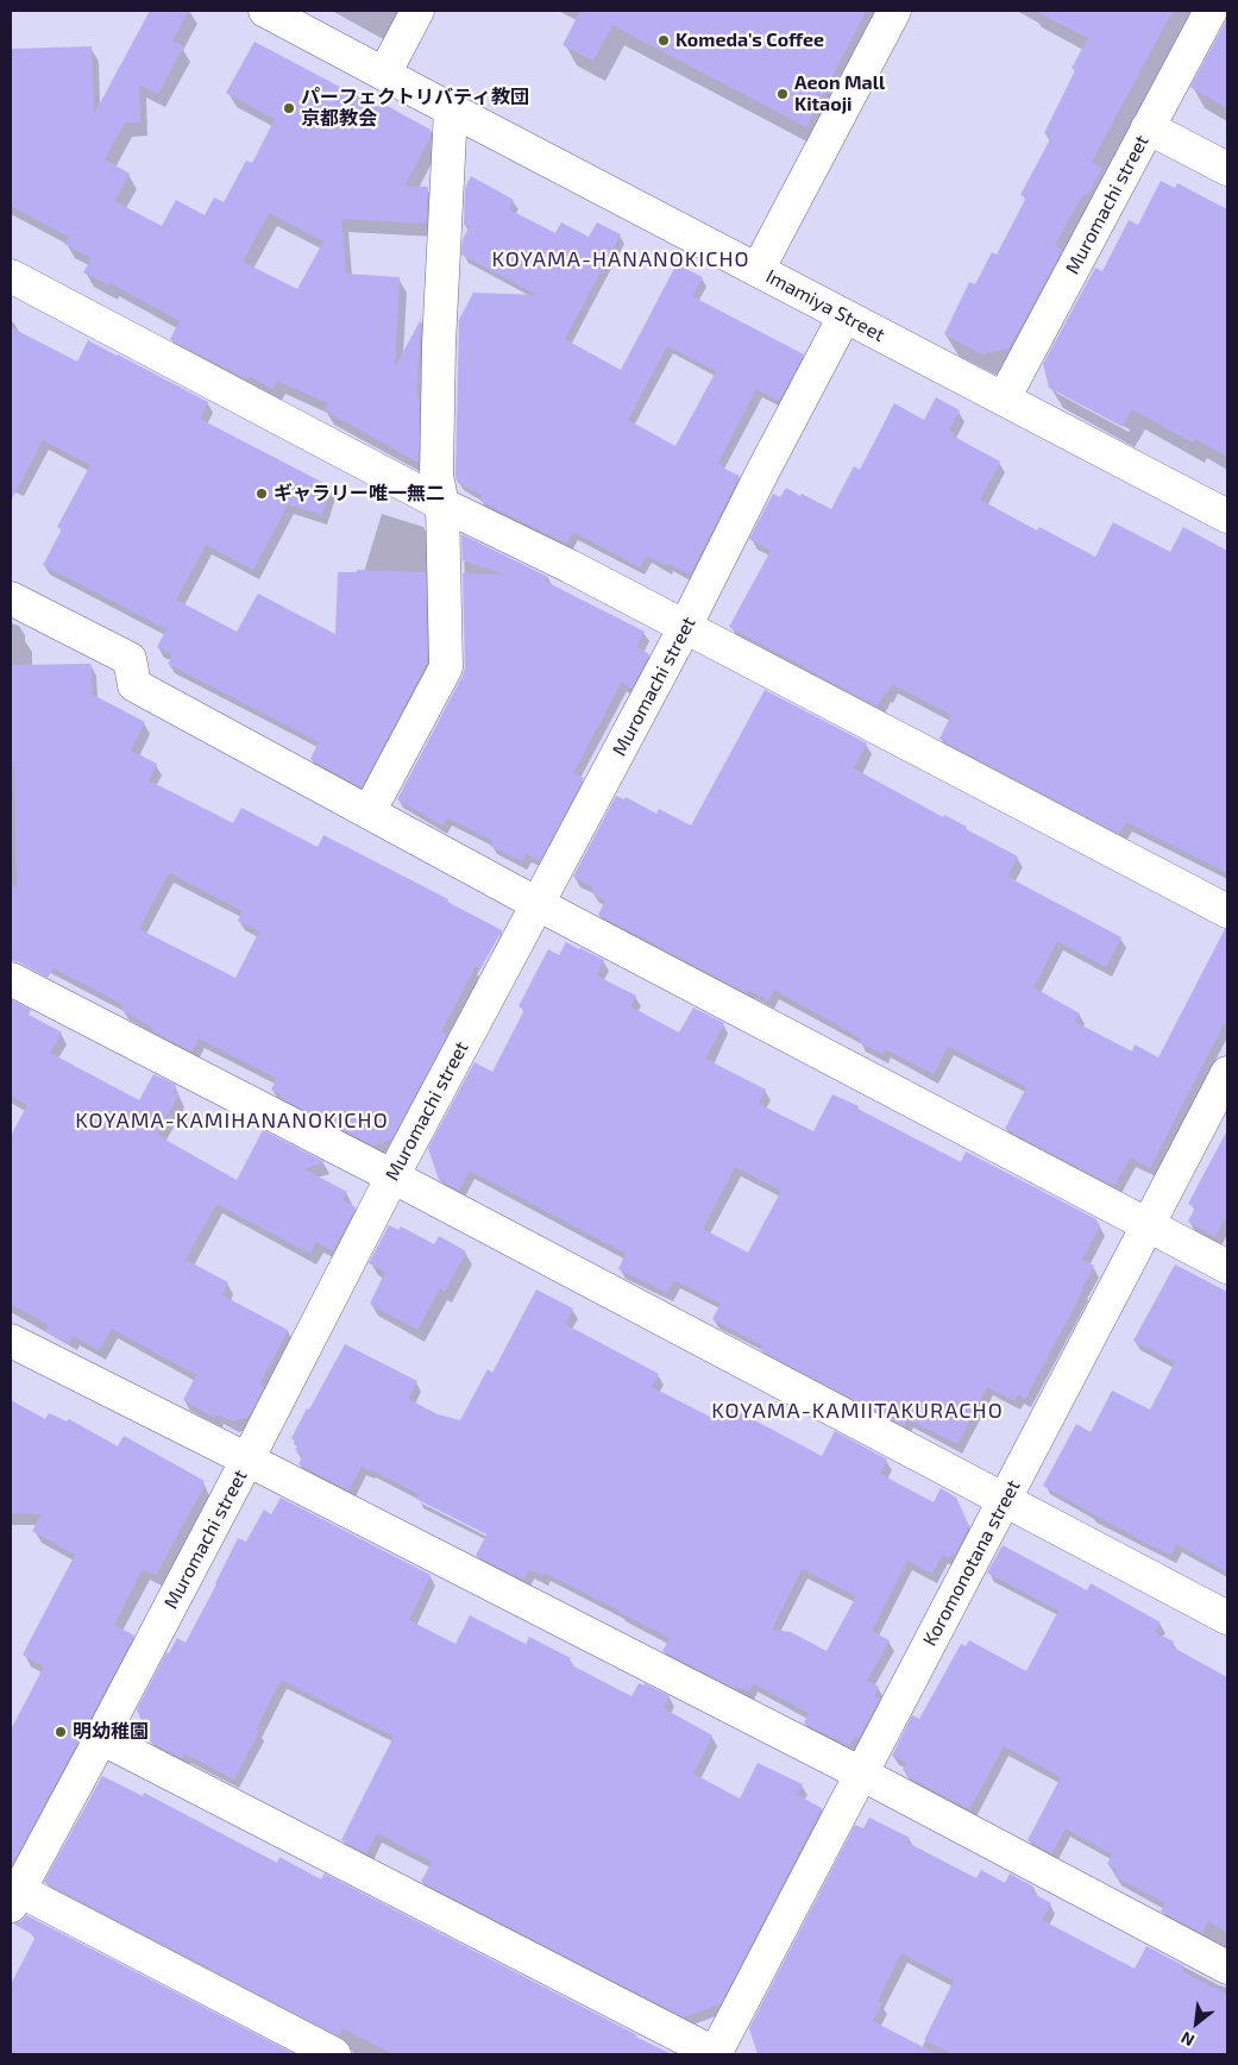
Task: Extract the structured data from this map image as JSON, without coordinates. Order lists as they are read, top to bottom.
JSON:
{
  "streets": {
    "street": ["Muromachi street", "Imamiya Street", "Koromonotana street"]
  },
  "crossings": [
    ["Muromachi street", "Imamiya Street"]
  ],
  "districts": ["KOYAMA-HANANOKICHO", "KOYAMA-KAMIHANANOKICHO", "KOYAMA-KAMIITAKURACHO"],
  "places": [
    "Komeda's Coffee",
    "Aeon Mall Kitaoji",
    "パーフェクトリバティ教団 京都教会",
    "ギャラリー唯一無二",
    "明幼稚園"
  ],
  "north": "bottom left"
}
